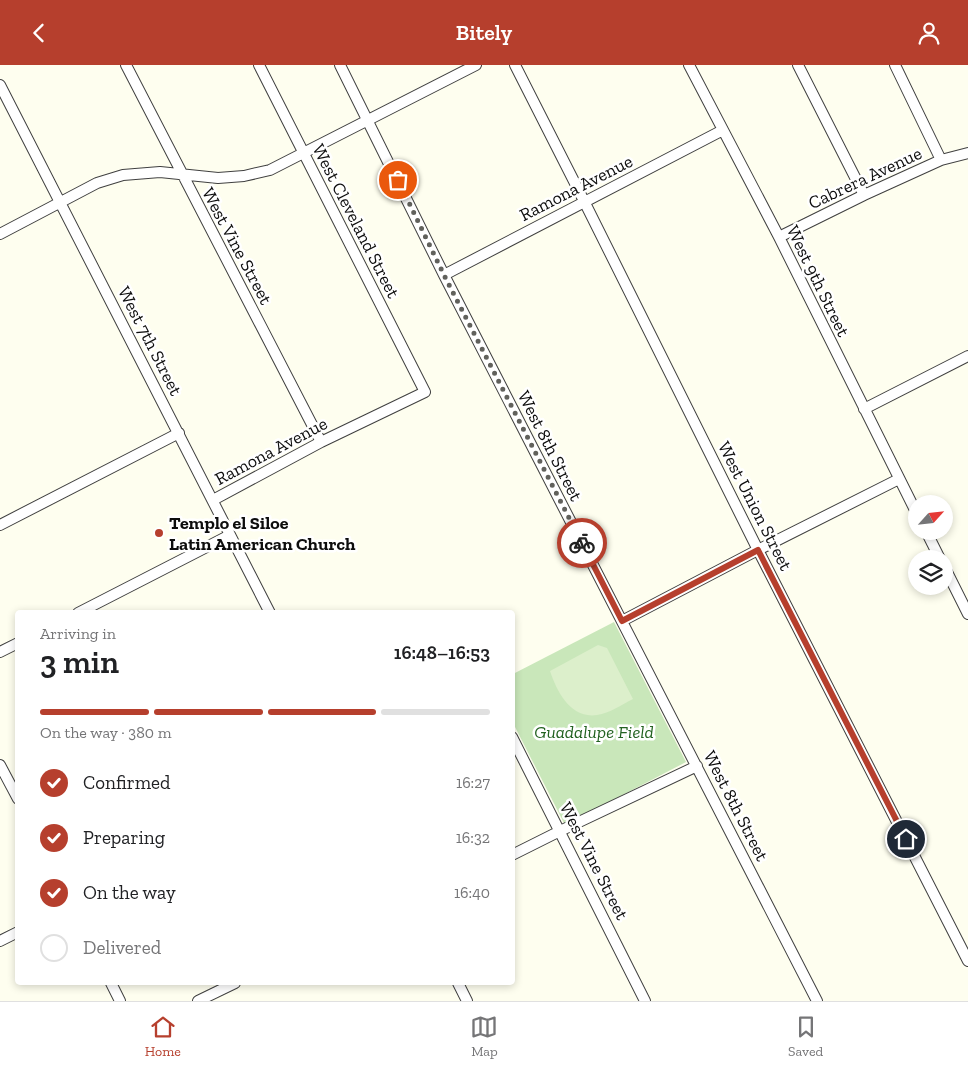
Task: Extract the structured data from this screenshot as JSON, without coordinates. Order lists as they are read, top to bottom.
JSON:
{
  "streets": {
    "street": [
      "Cabrera Avenue",
      "Ramona Avenue",
      "West Cleveland Street",
      "West Vine Street",
      "West 9th Street",
      "West 7th Street",
      "West 8th Street",
      "West Union Street"
    ]
  },
  "crossings": [
    ["Cabrera Avenue", "West 9th Street"],
    ["Ramona Avenue", "West Cleveland Street"],
    ["Ramona Avenue", "West Vine Street"],
    ["Ramona Avenue", "West 9th Street"],
    ["Ramona Avenue", "West 7th Street"],
    ["Ramona Avenue", "West 8th Street"],
    ["Ramona Avenue", "West Union Street"]
  ],
  "parks": ["Guadalupe Field"],
  "places": ["Templo el Siloe Latin American Church"],
  "north": "top right",
  "page": {
    "header": "Bitely",
    "heading": ["3 min", "Arriving in", "16:48–16:53"],
    "bar": "On the way · 380 m",
    "list": [
      ["Confirmed", "16:27"],
      ["Preparing", "16:32"],
      ["On the way", "16:40"],
      "Delivered"
    ],
    "tabs": ["Home", "Map", "Saved"]
  }
}
